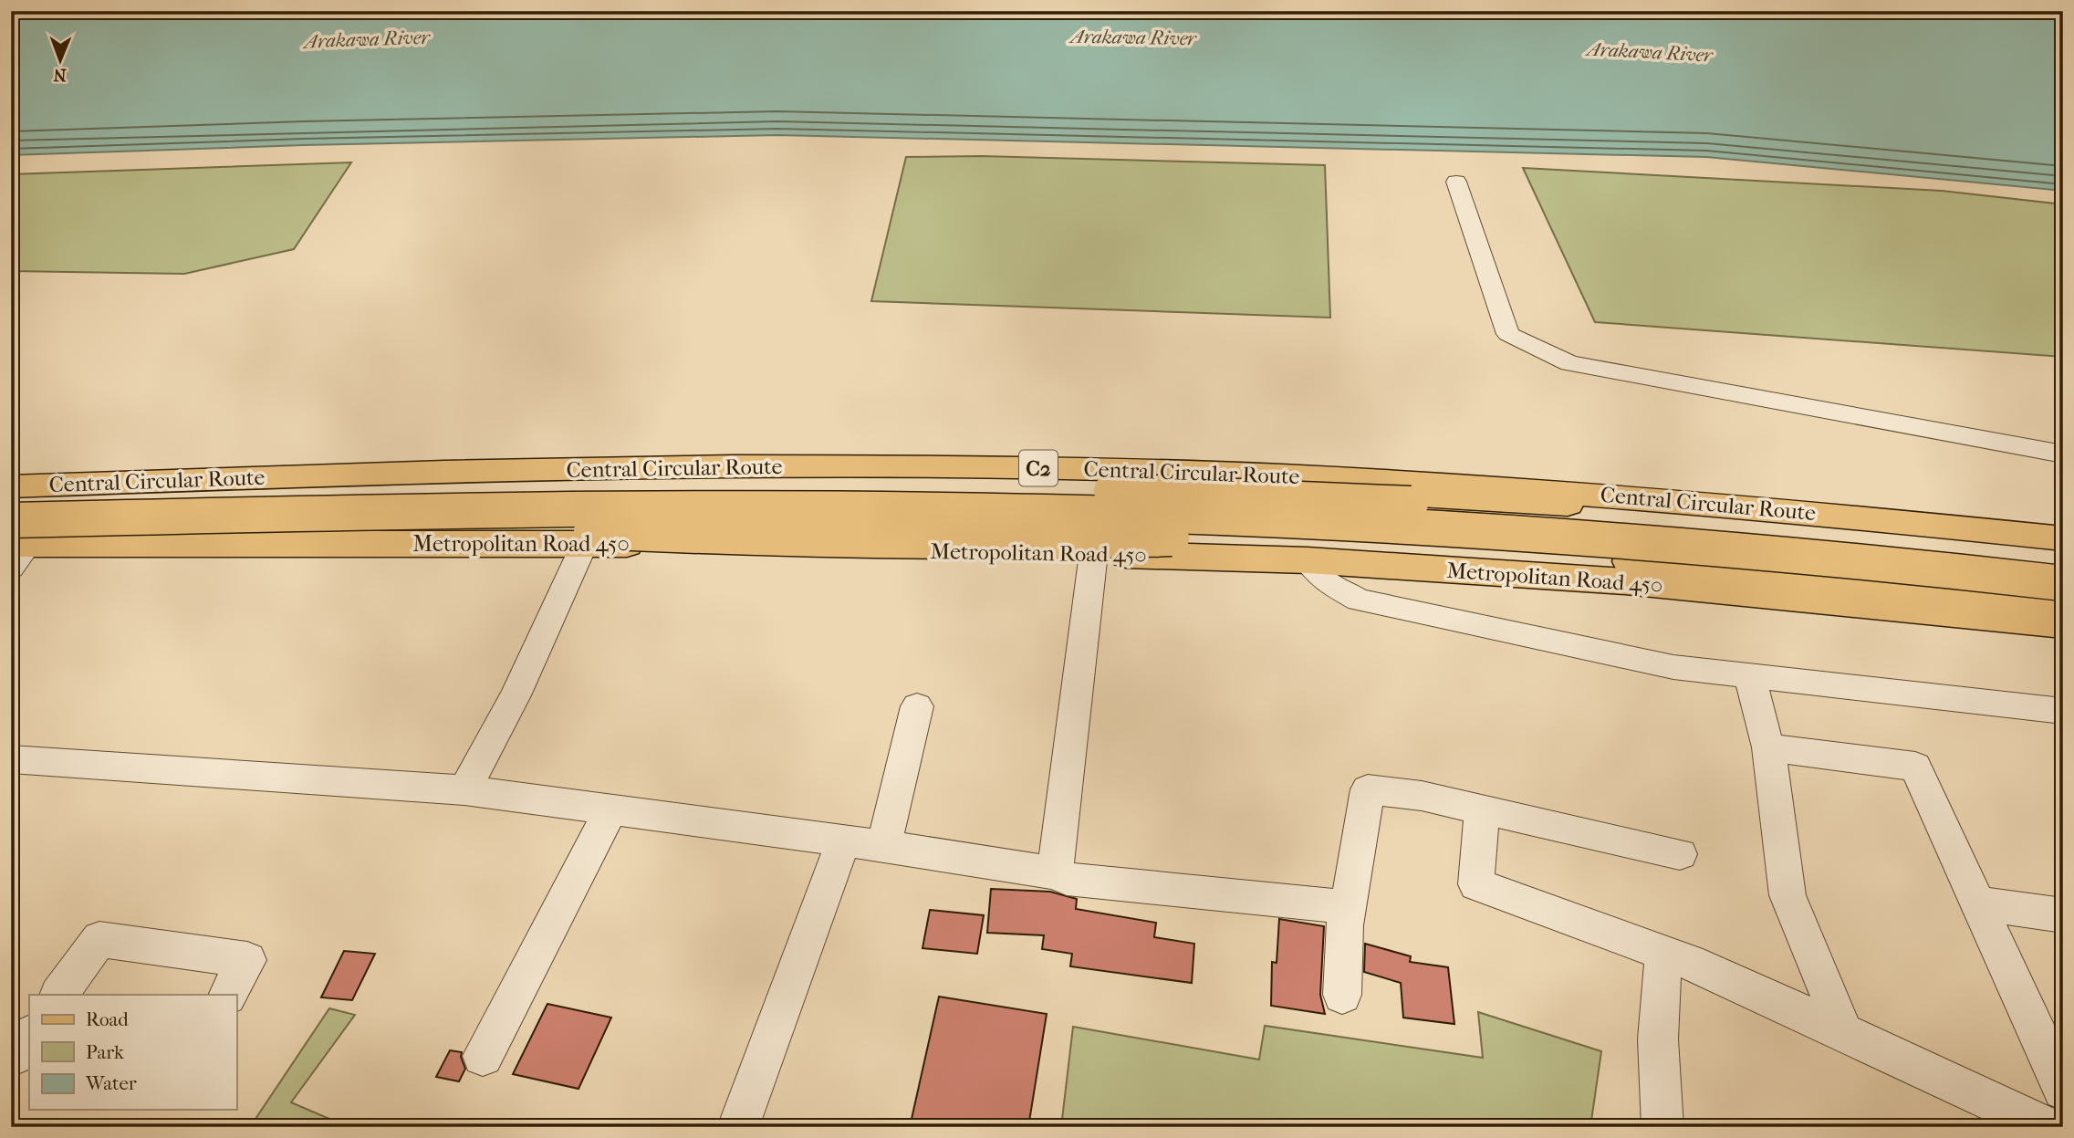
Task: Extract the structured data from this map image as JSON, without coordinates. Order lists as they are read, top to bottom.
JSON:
{
  "streets": {
    "main road": ["Central Circular Route", "C2", "Metropolitan Road 450"]
  },
  "crossings": [
    ["Central Circular Route", "Metropolitan Road 450"]
  ],
  "water": ["Arakawa River"],
  "legend": ["Road", "Park", "Water"],
  "north": "bottom"
}
